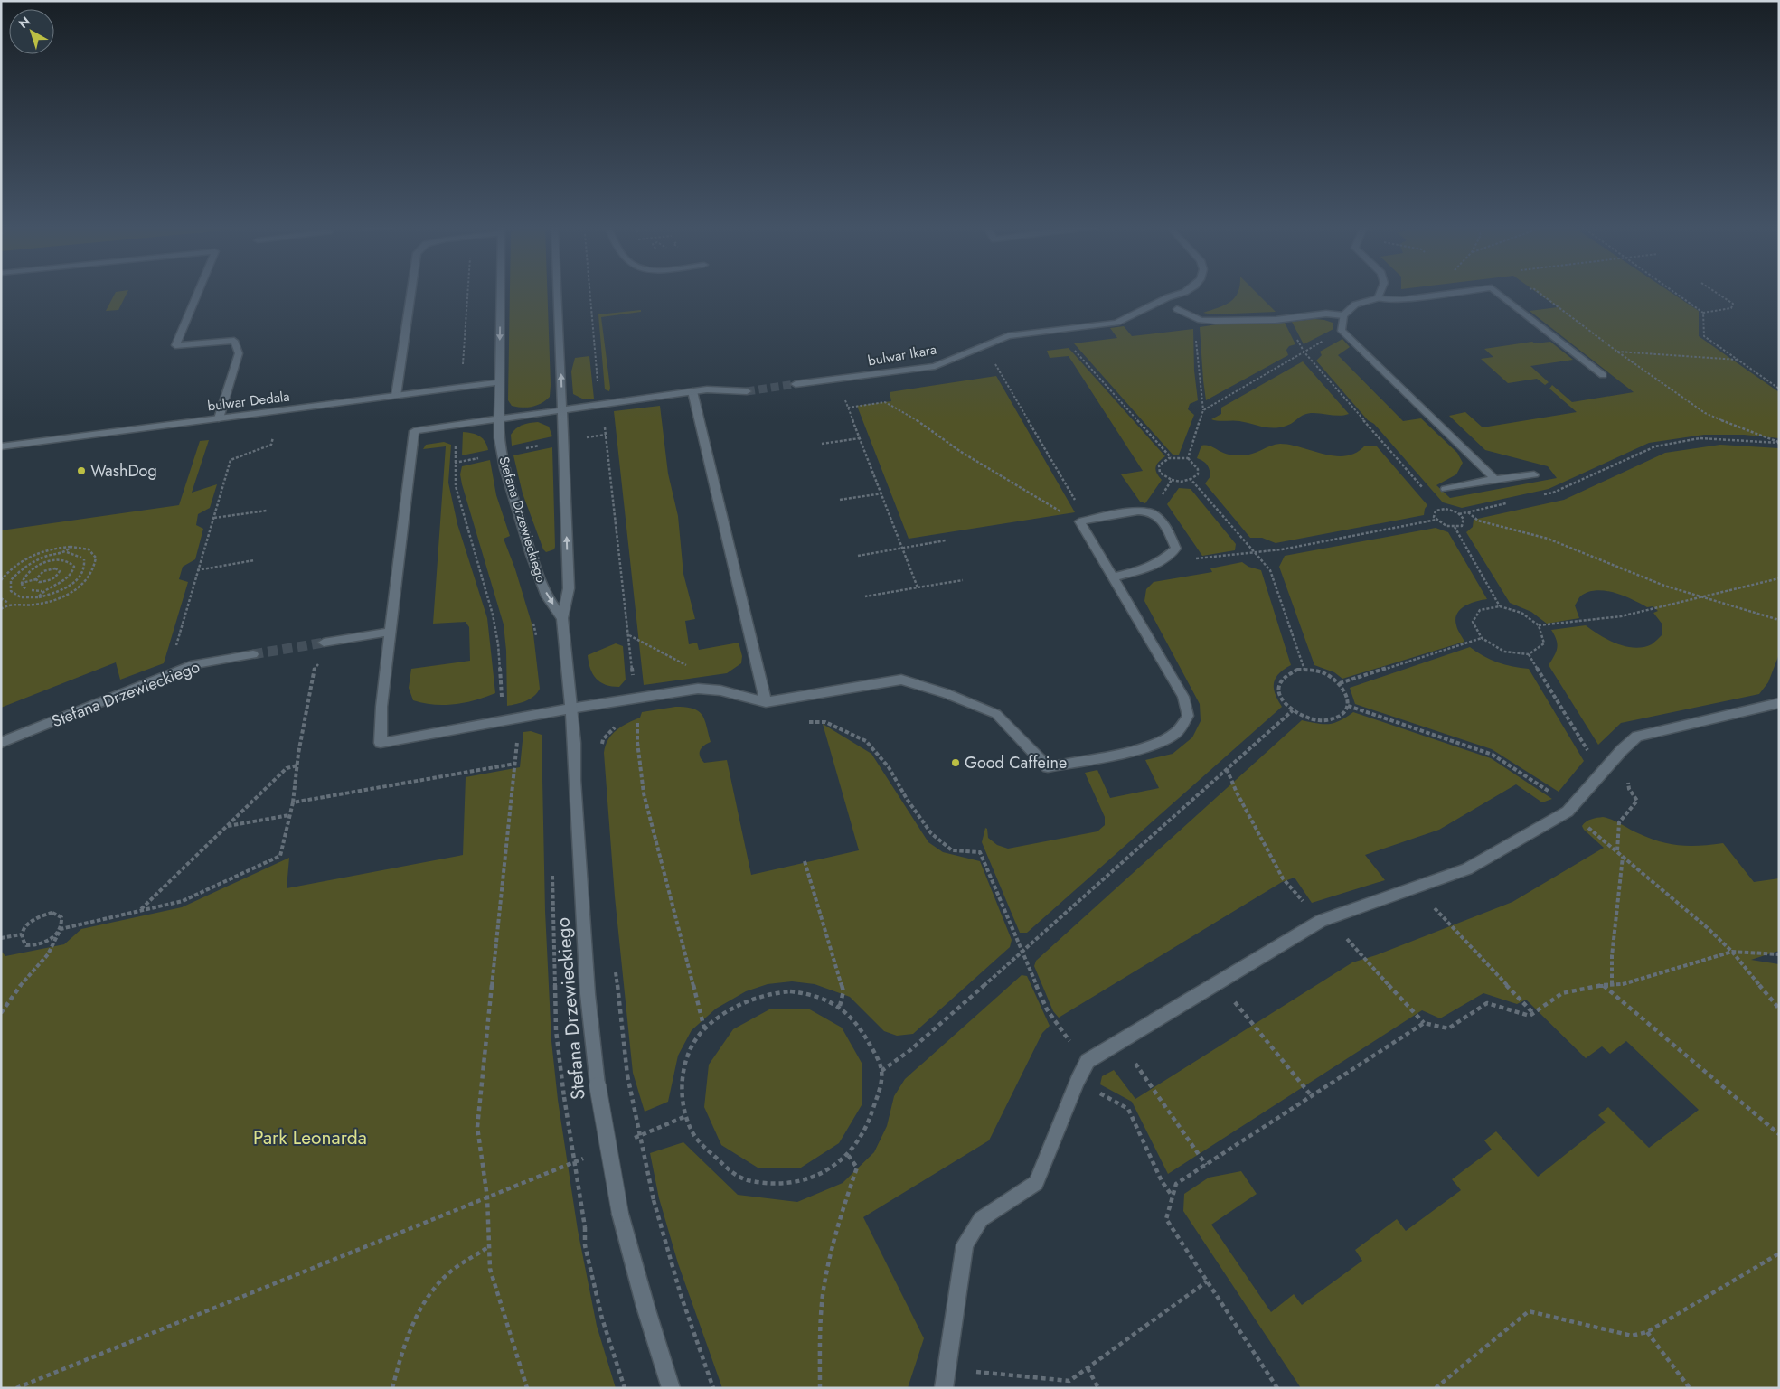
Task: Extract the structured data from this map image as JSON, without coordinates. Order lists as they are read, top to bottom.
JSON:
{
  "streets": {
    "street": ["bulwar Ikara", "bulwar Dedala", "Stefana Drzewieckiego"]
  },
  "crossings": [
    ["bulwar Dedala", "Stefana Drzewieckiego"]
  ],
  "parks": ["Park Leonarda"],
  "places": ["WashDog", "Good Caffeine"],
  "north": "top left"
}
